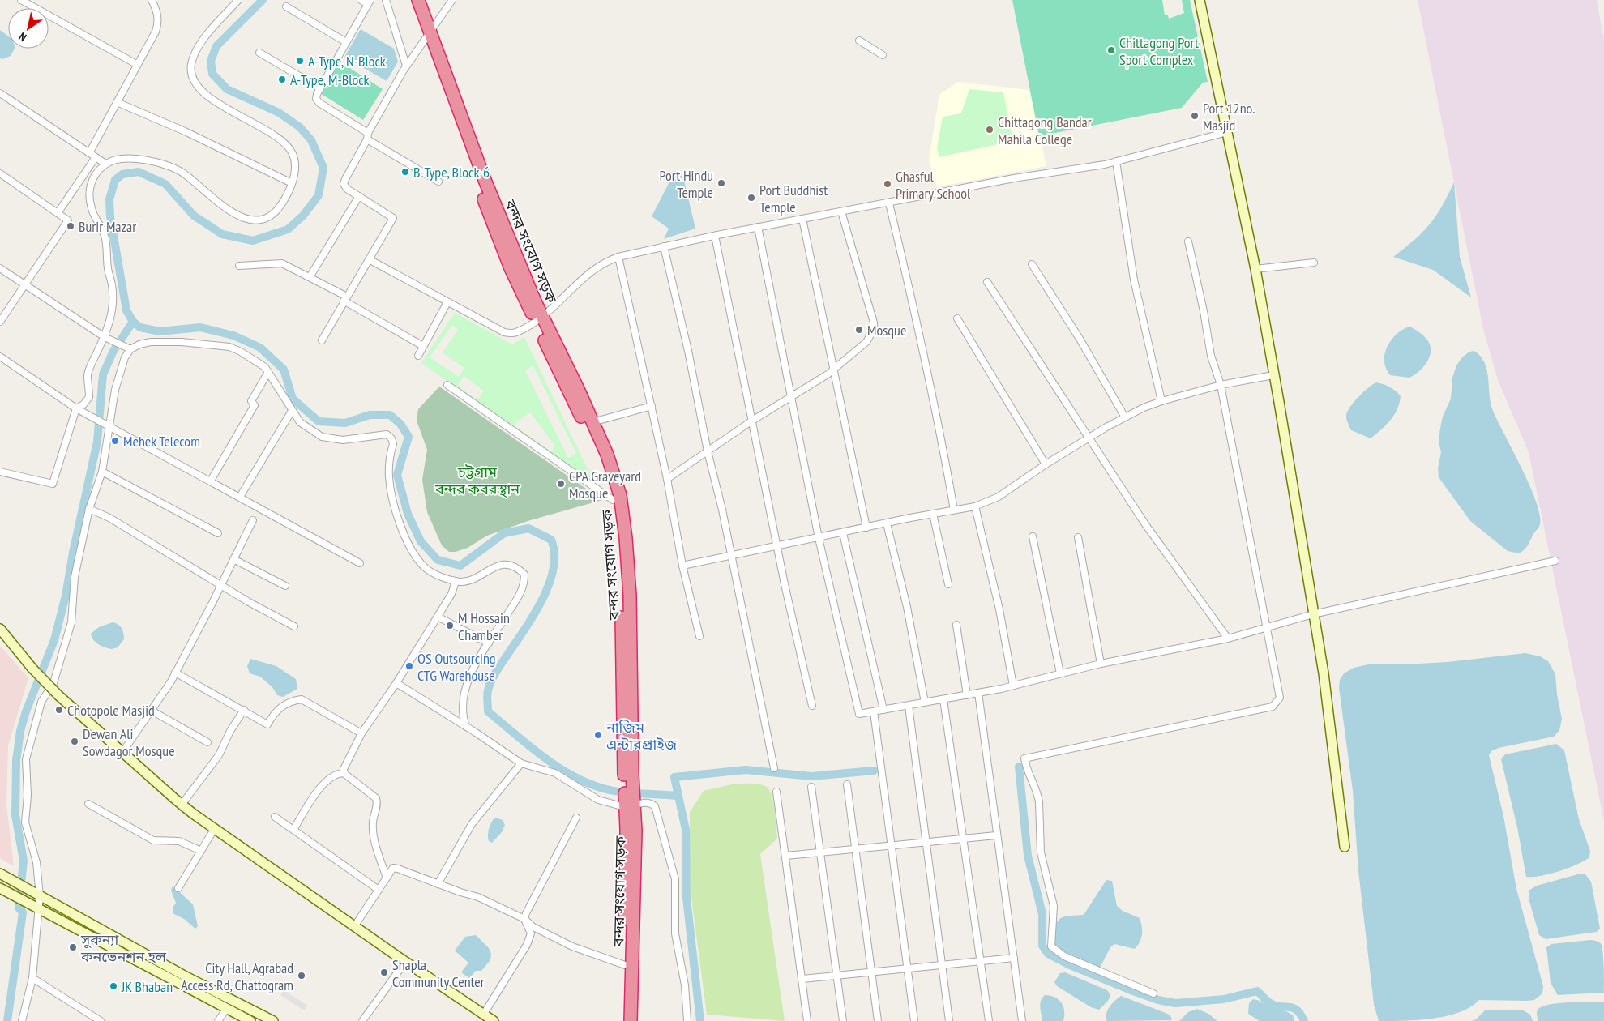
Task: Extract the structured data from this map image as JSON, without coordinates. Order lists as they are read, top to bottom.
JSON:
{
  "streets": {
    "highway": ["বন্দর সংযোগ সড়ক"]
  },
  "parks": ["চট্টগ্রাম বন্দর কবরস্থান"],
  "places": [
    "Chittagong Port Sport Complex",
    "A-Type, N-Block",
    "A-Type, M-Block",
    "Port 12no. Masjid",
    "Chittagong Bandar Mahila College",
    "B-Type, Block-6",
    "Port Hindu Temple",
    "Ghasful Primary School",
    "Port Buddhist Temple",
    "Burir Mazar",
    "Mosque",
    "Mehek Telecom",
    "CPA Graveyard Mosque",
    "M Hossain Chamber",
    "OS Outsourcing CTG Warehouse",
    "Chotopole Masjid",
    "নাজিম এন্টারপ্রাইজ",
    "Dewan Ali Sowdagor Mosque",
    "সুকন্যা কনভেনশন হল",
    "Shapla Community Center",
    "City Hall, Agrabad Access Rd, Chattogram",
    "JK Bhaban"
  ],
  "north": "bottom left"
}
